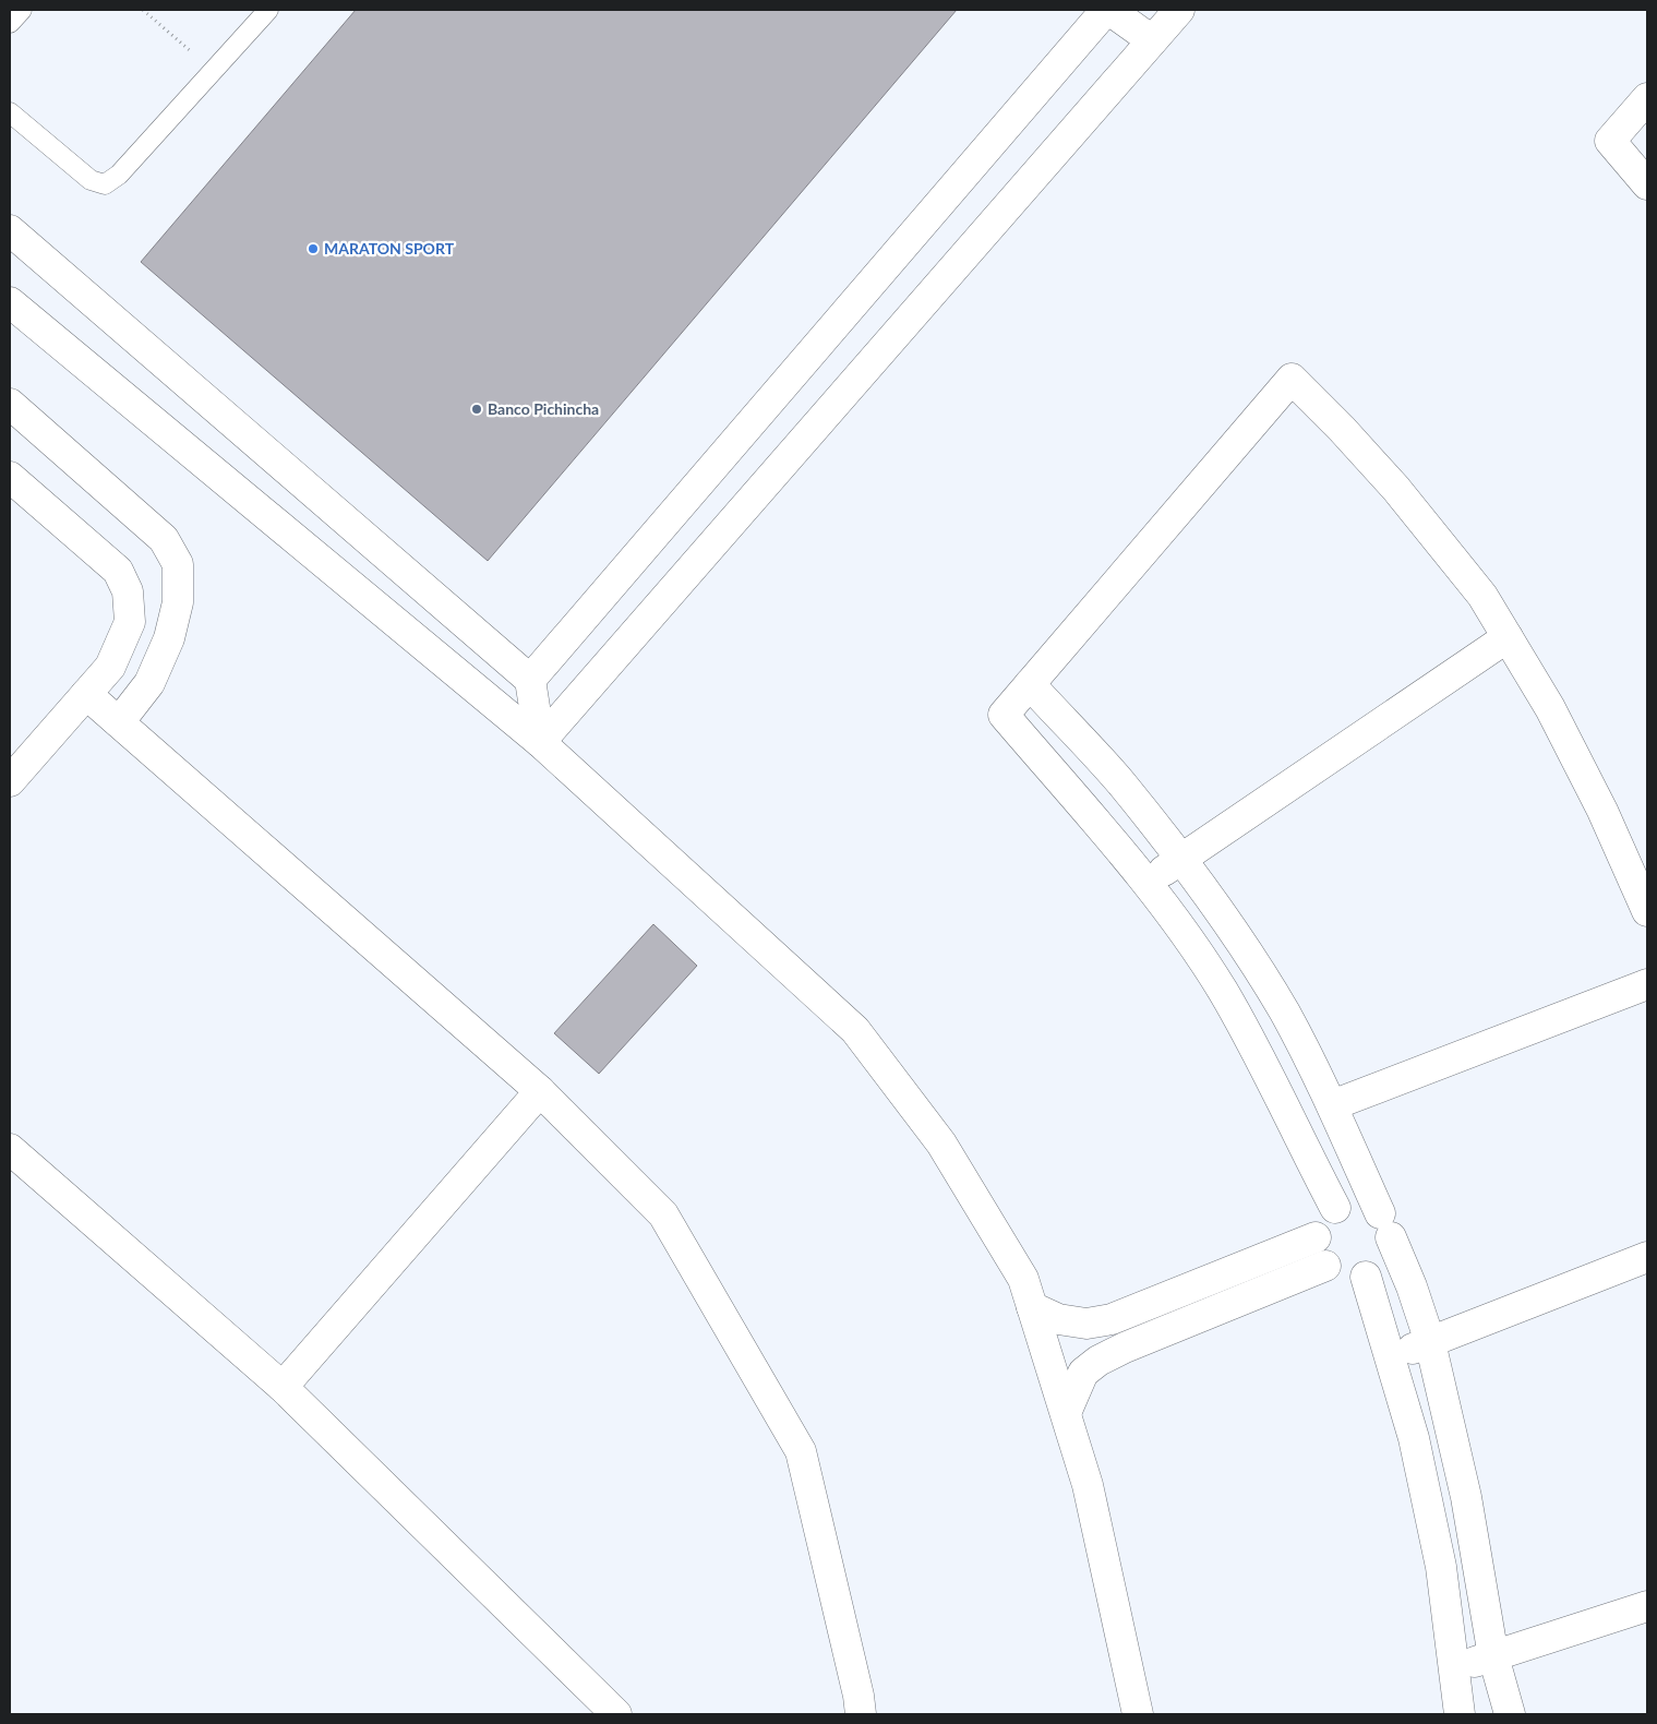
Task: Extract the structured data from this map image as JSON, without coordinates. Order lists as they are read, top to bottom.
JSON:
{
  "places": ["MARATON SPORT", "Banco Pichincha"]
}
